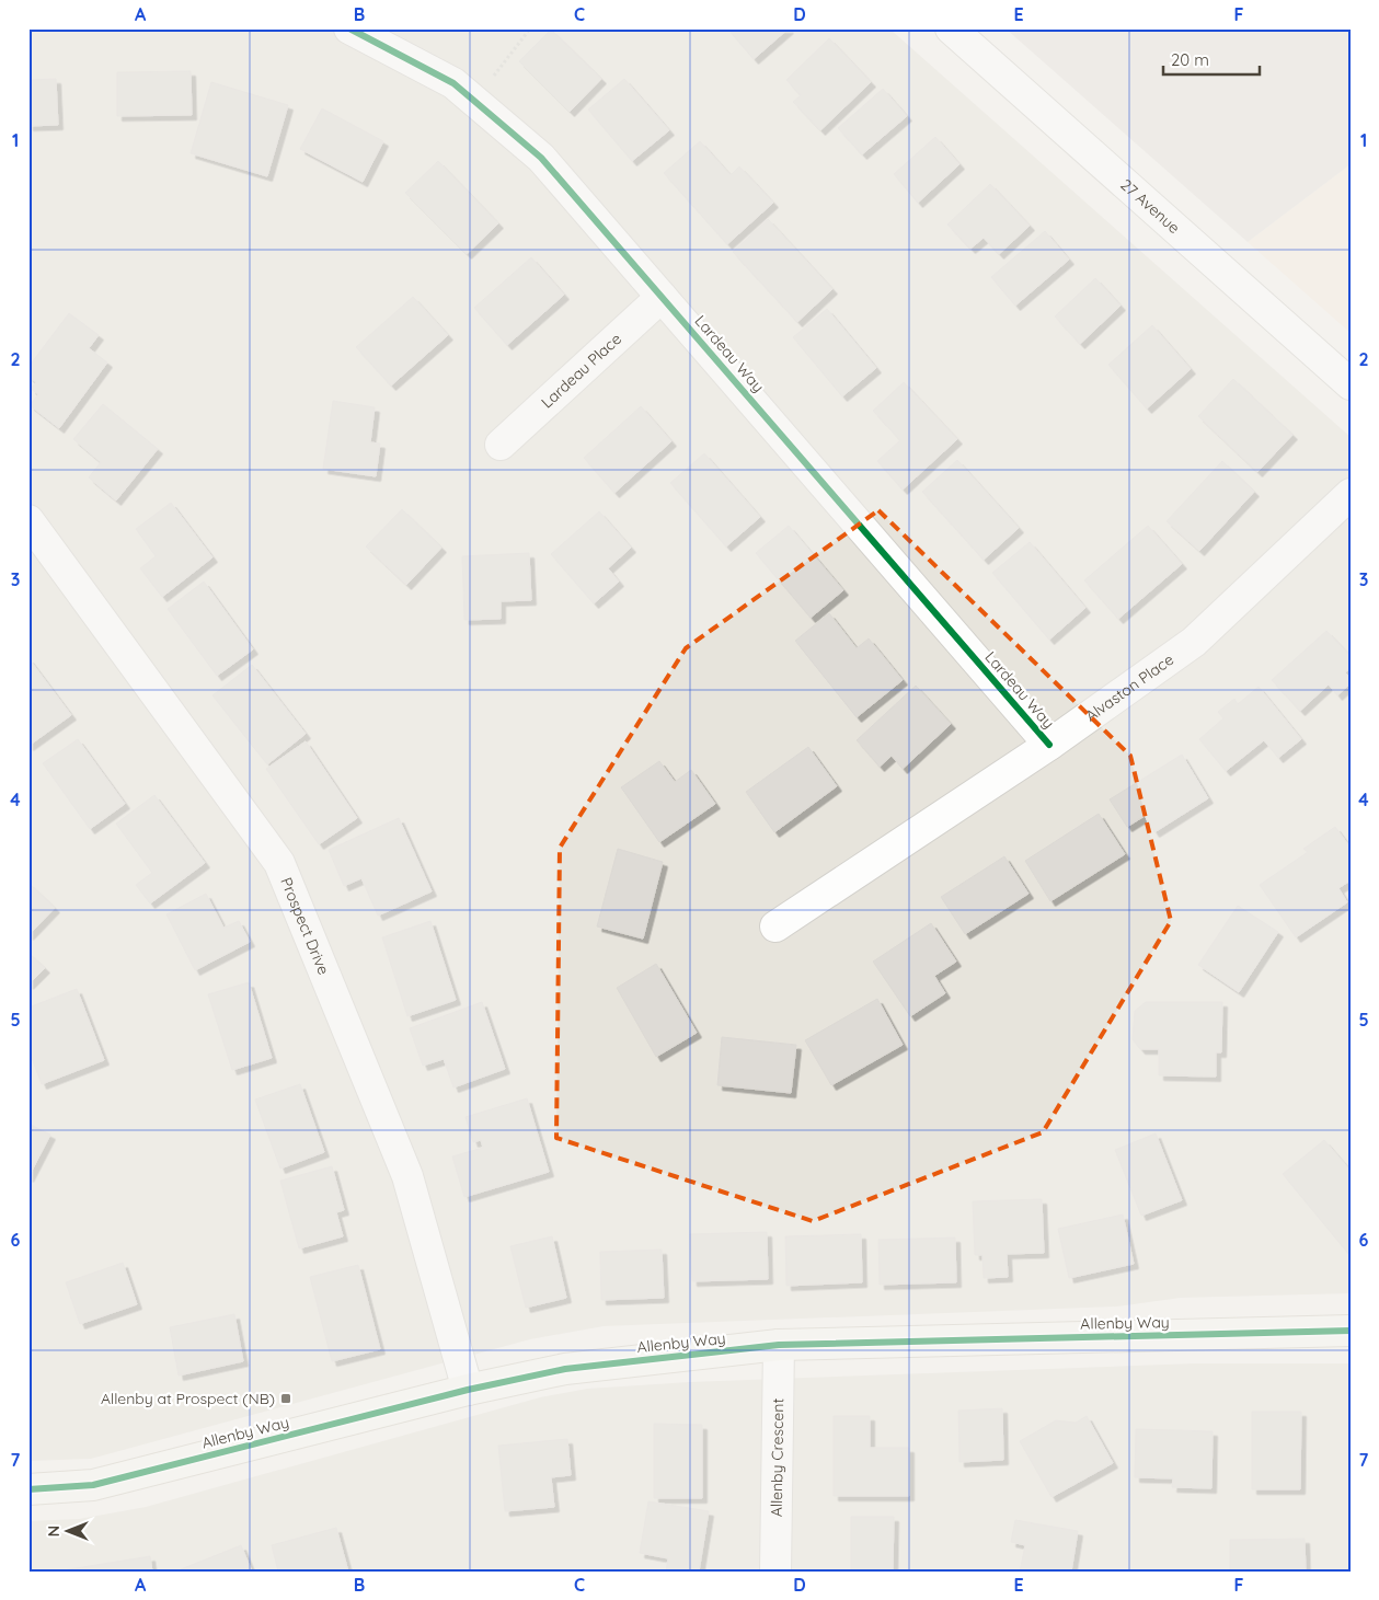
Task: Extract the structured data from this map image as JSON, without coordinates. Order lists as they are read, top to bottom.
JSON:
{
  "streets": {
    "street": [
      "27 Avenue",
      "Lardeau Way",
      "Lardeau Place",
      "Alvaston Place",
      "Prospect Drive",
      "Allenby Way",
      "Allenby Crescent"
    ]
  },
  "crossings": [
    ["Lardeau Way", "Lardeau Place"],
    ["Lardeau Way", "Alvaston Place"],
    ["Prospect Drive", "Allenby Way"],
    ["Allenby Way", "Allenby Crescent"]
  ],
  "places": {
    "transit": ["Allenby at Prospect (NB)"]
  },
  "scale_bar": "20 m",
  "north": "left",
  "grid": {
    "columns": [
      "A",
      "B",
      "C",
      "D",
      "E",
      "F"
    ],
    "rows": [
      "1",
      "2",
      "3",
      "4",
      "5",
      "6",
      "7"
    ]
  }
}
